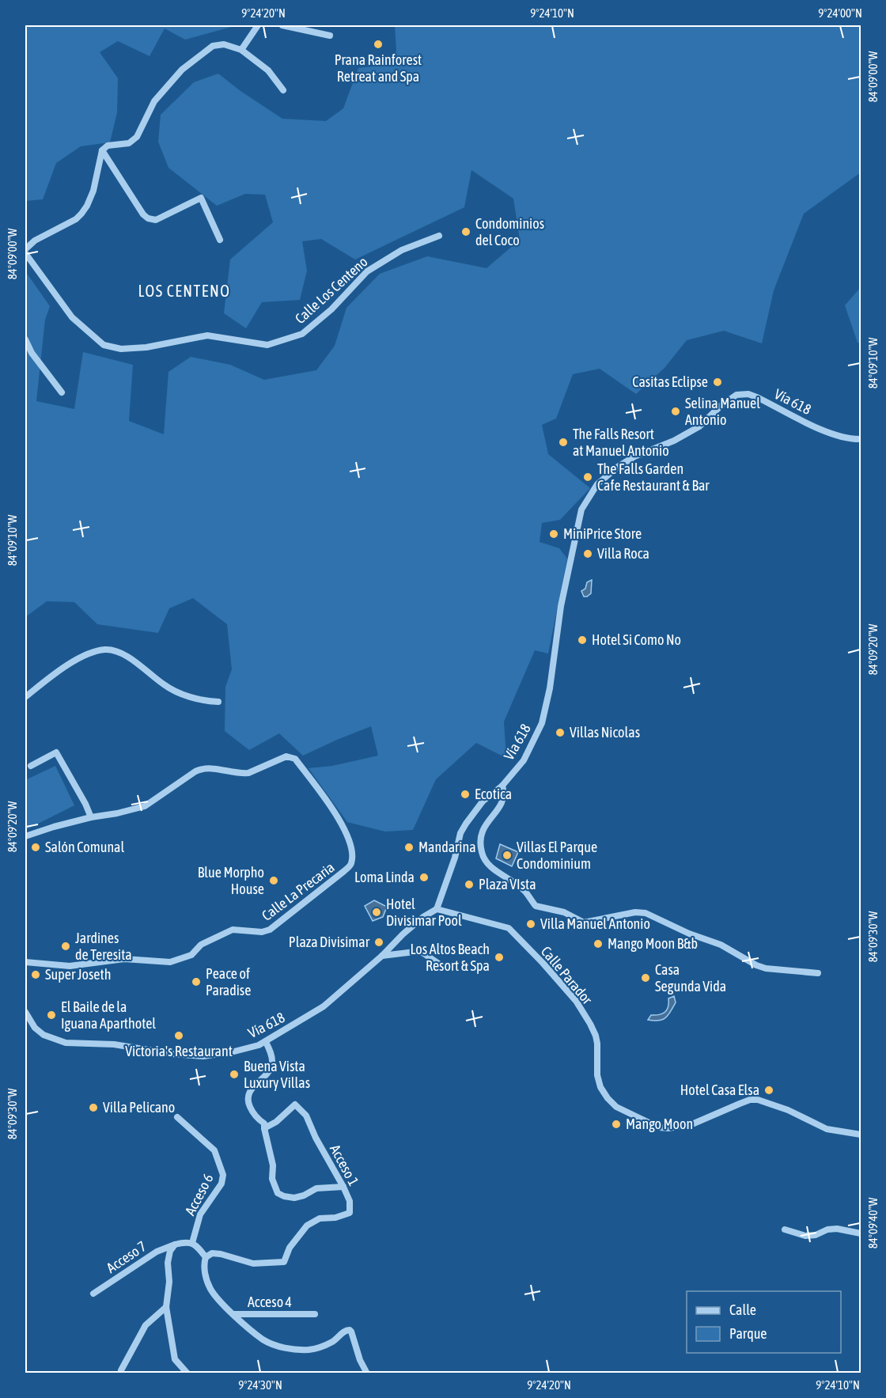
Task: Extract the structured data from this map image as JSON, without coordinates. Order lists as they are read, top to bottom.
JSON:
{
  "streets": {
    "street": [
      "Calle Los Centeno",
      "Vía 618",
      "Calle La Precaria",
      "Calle Parador",
      "Acceso 1",
      "Acceso 6",
      "Acceso 7",
      "Acceso 4"
    ]
  },
  "crossings": [
    ["Vía 618", "Calle Parador"],
    ["Acceso 1", "Acceso 4"]
  ],
  "districts": ["LOS CENTENO"],
  "places": [
    "Prana Rainforest Retreat and Spa",
    "Condominios del Coco",
    "Casitas Eclipse",
    "Selina Manuel Antonio",
    "The Falls Resort at Manuel Antonio",
    "The Falls Garden Cafe Restaurant & Bar",
    "MiniPrice Store",
    "Villa Roca",
    "Hotel Si Como No",
    "Villas Nicolas",
    "Ecotica",
    "Salón Comunal",
    "Mandarina",
    "Villas El Parque Condominium",
    "Loma Linda",
    "Blue Morpho House",
    "Plaza VIsta",
    "Hotel Divisimar Pool",
    "Villa Manuel Antonio",
    "Plaza Divisimar",
    "Mango Moon B&b",
    "Jardines de Teresita",
    "Los Altos Beach Resort & Spa",
    "Super Joseth",
    "Casa Segunda Vida",
    "Peace of Paradise",
    "El Baile de la Iguana Aparthotel",
    "Victoria's Restaurant",
    "Buena Vista Luxury Villas",
    "Hotel Casa Elsa",
    "Villa Pelicano",
    "Mango Moon"
  ],
  "legend": ["Calle", "Parque"],
  "coordinates": [
    "9°24'20\"N",
    "9°24'10\"N",
    "9°24'00\"N",
    "84°09'00\"W",
    "84°09'10\"W",
    "84°09'20\"W",
    "84°09'30\"W",
    "84°09'40\"W",
    "9°24'30\"N"
  ]
}
